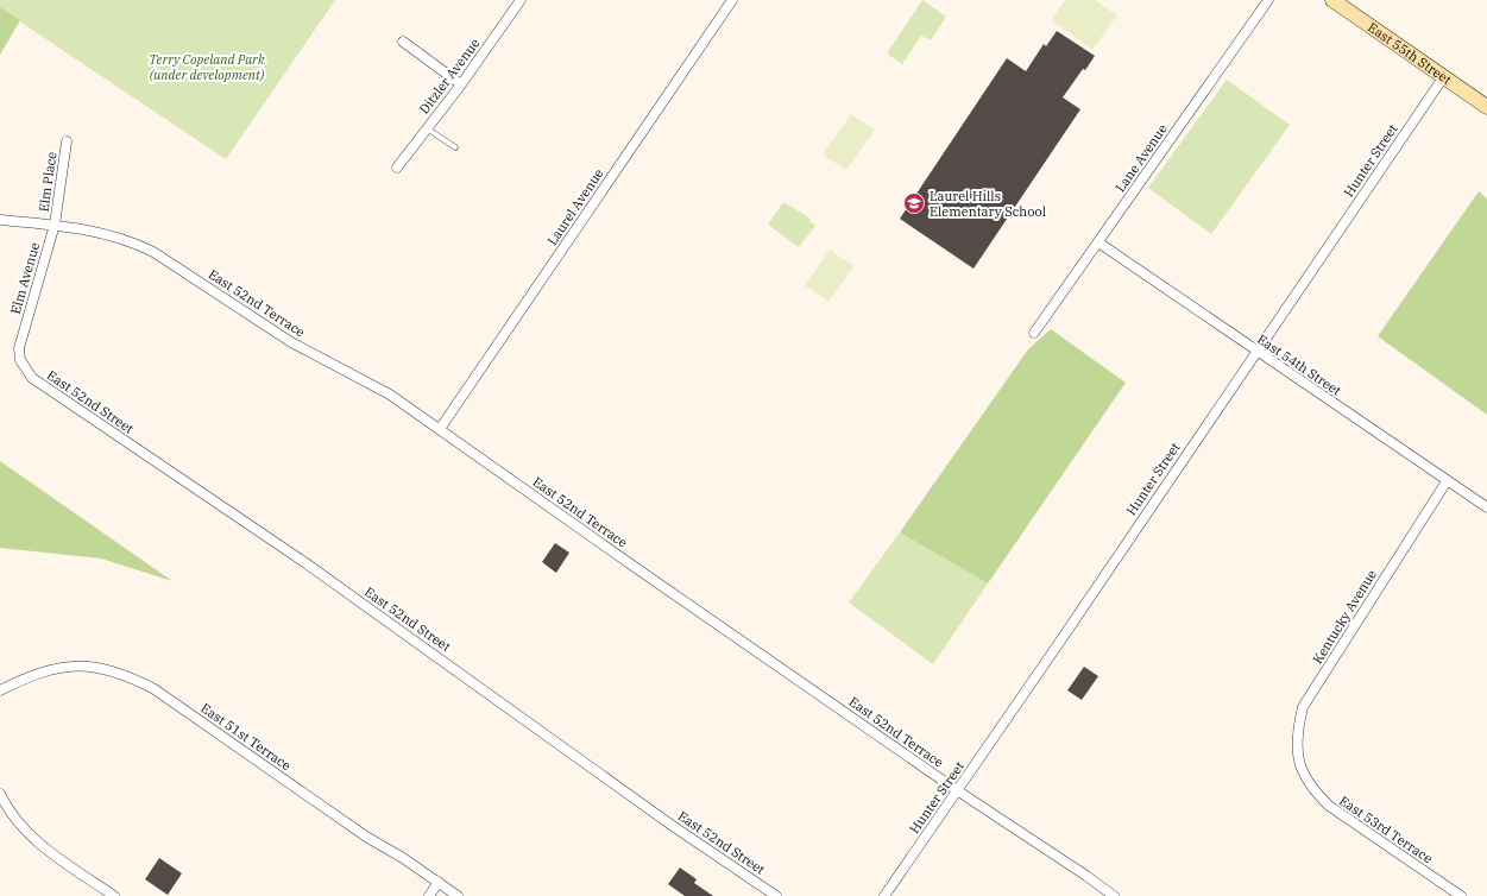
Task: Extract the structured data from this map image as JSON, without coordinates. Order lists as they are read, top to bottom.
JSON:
{
  "streets": {
    "street": [
      "East 55th Street",
      "Ditzler Avenue",
      "Lane Avenue",
      "Hunter Street",
      "Elm Place",
      "Laurel Avenue",
      "Elm Avenue",
      "East 52nd Terrace",
      "East 54th Street",
      "East 52nd Street",
      "Kentucky Avenue",
      "East 51st Terrace",
      "East 53rd Terrace"
    ]
  },
  "crossings": [
    ["East 55th Street", "Hunter Street"],
    ["Lane Avenue", "East 54th Street"],
    ["Hunter Street", "East 52nd Terrace"],
    ["Hunter Street", "East 54th Street"],
    ["Elm Place", "Elm Avenue"],
    ["Elm Place", "East 52nd Terrace"],
    ["Laurel Avenue", "East 52nd Terrace"],
    ["Elm Avenue", "East 52nd Terrace"],
    ["Elm Avenue", "East 52nd Street"],
    ["East 54th Street", "Kentucky Avenue"],
    ["Kentucky Avenue", "East 53rd Terrace"]
  ],
  "parks": ["Terry Copeland Park (under development)"],
  "places": {
    "school or university": ["Laurel Hills Elementary School"]
  }
}
